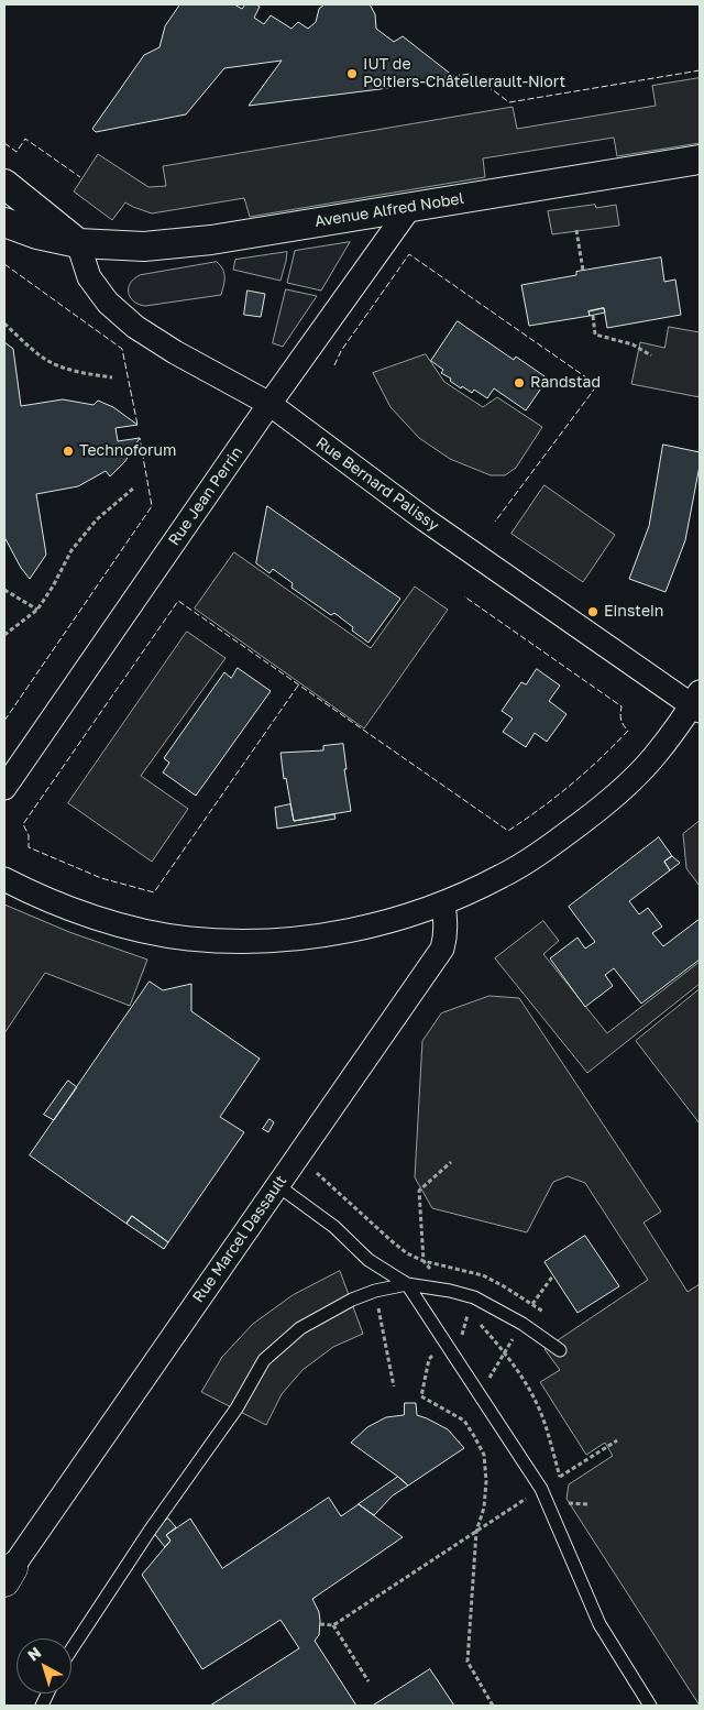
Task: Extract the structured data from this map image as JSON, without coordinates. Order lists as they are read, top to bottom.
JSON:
{
  "streets": {
    "street": [
      "Avenue Alfred Nobel",
      "Rue Bernard Palissy",
      "Rue Jean Perrin",
      "Rue Marcel Dassault"
    ]
  },
  "crossings": [
    ["Avenue Alfred Nobel", "Rue Bernard Palissy"],
    ["Avenue Alfred Nobel", "Rue Jean Perrin"],
    ["Rue Bernard Palissy", "Rue Jean Perrin"]
  ],
  "places": [
    "IUT de Poitiers-Châtellerault-Niort",
    "Randstad",
    "Technoforum",
    "Einstein"
  ],
  "north": "top left"
}
